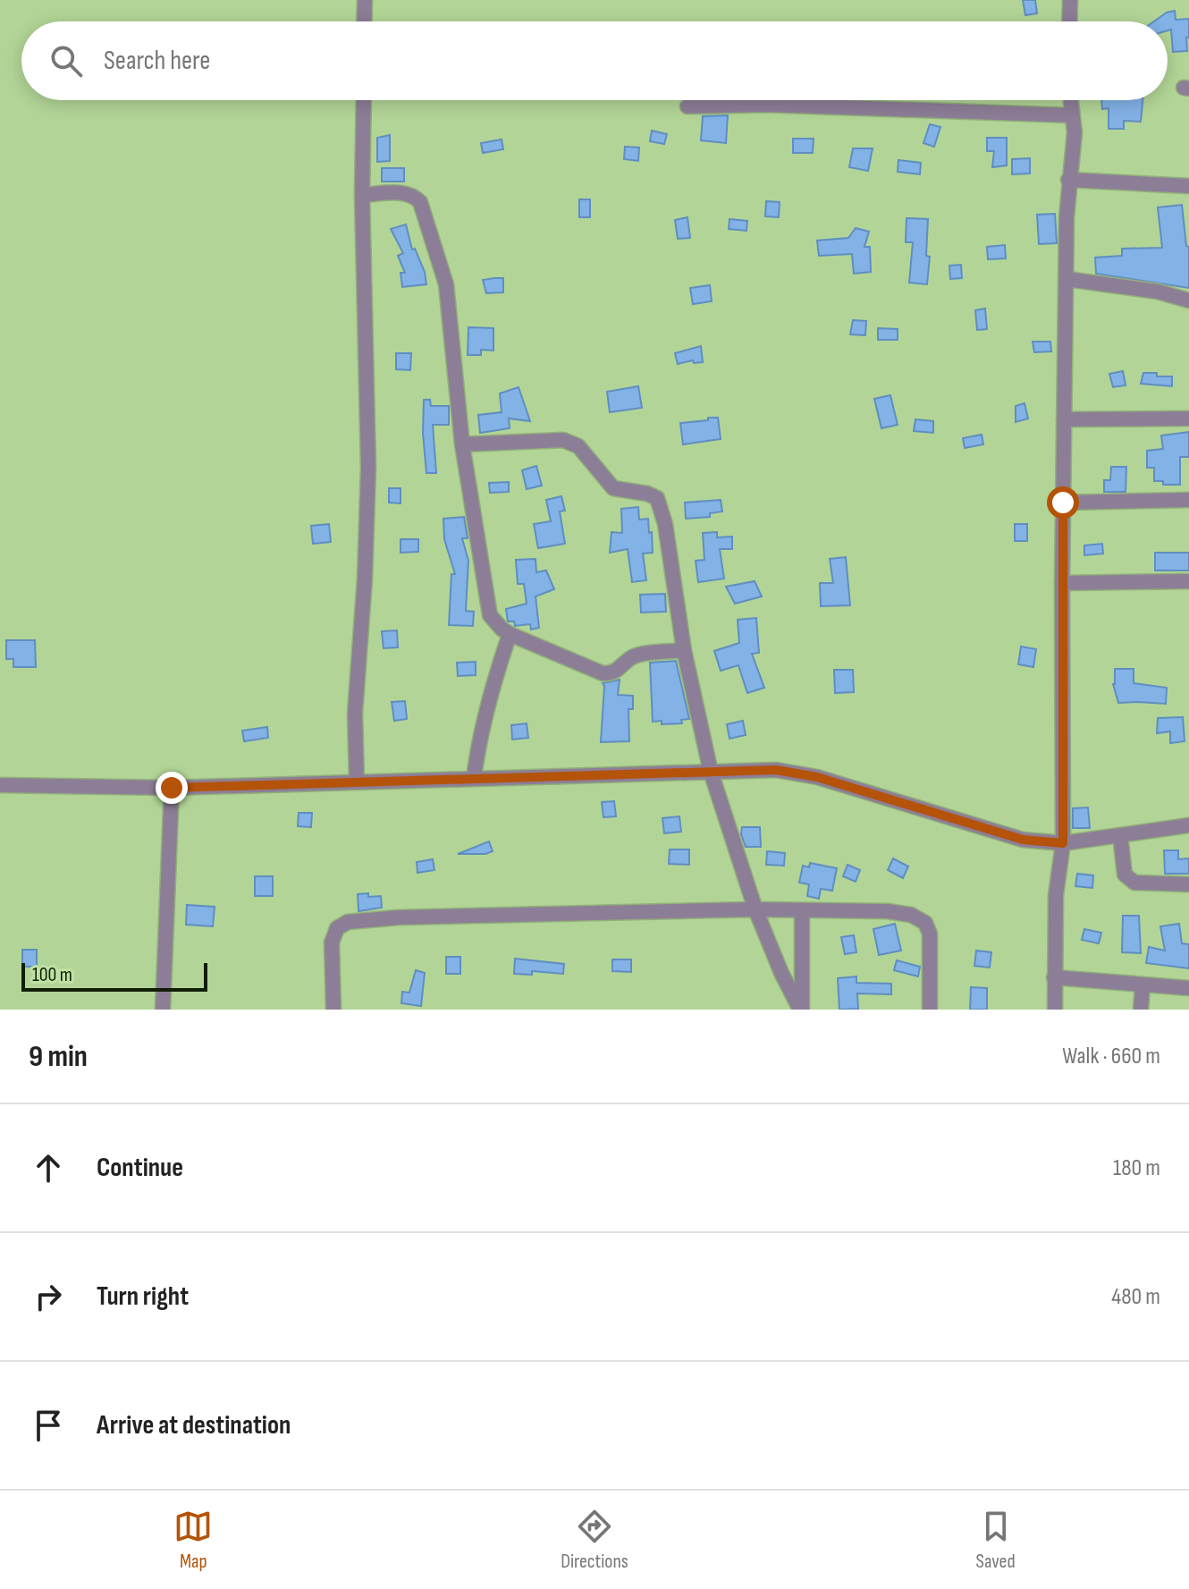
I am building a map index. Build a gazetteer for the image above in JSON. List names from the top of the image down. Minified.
{"scale_bar":"100 m","page":{"search":"Search here","scale":"100 m","heading":["9 min","Walk · 660 m"],"list":[["Continue","180 m"],["Turn right","480 m"],"Arrive at destination"],"nav":["Map","Directions","Saved"]}}
